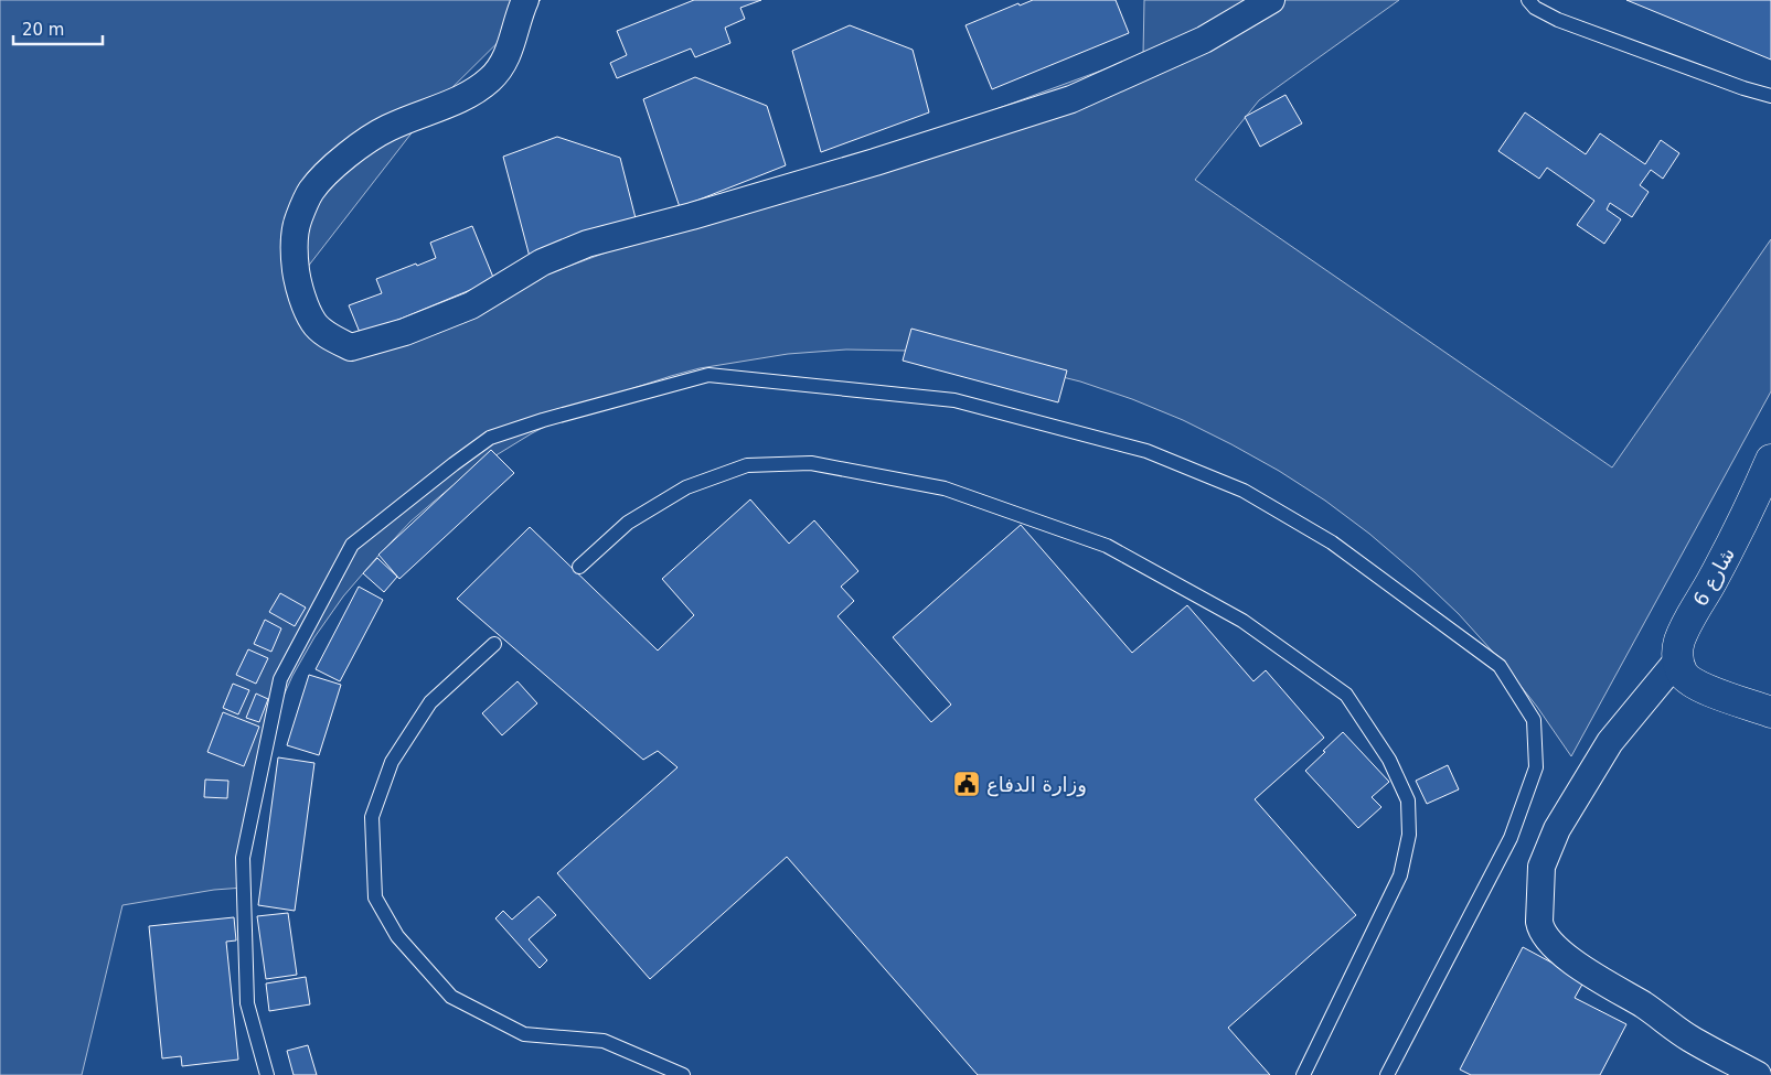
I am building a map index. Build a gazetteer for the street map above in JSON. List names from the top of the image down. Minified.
{"streets":{"street":["شارع 6"]},"places":{"public building":["وزارة الدفاع"]},"scale_bar":"20 m"}
